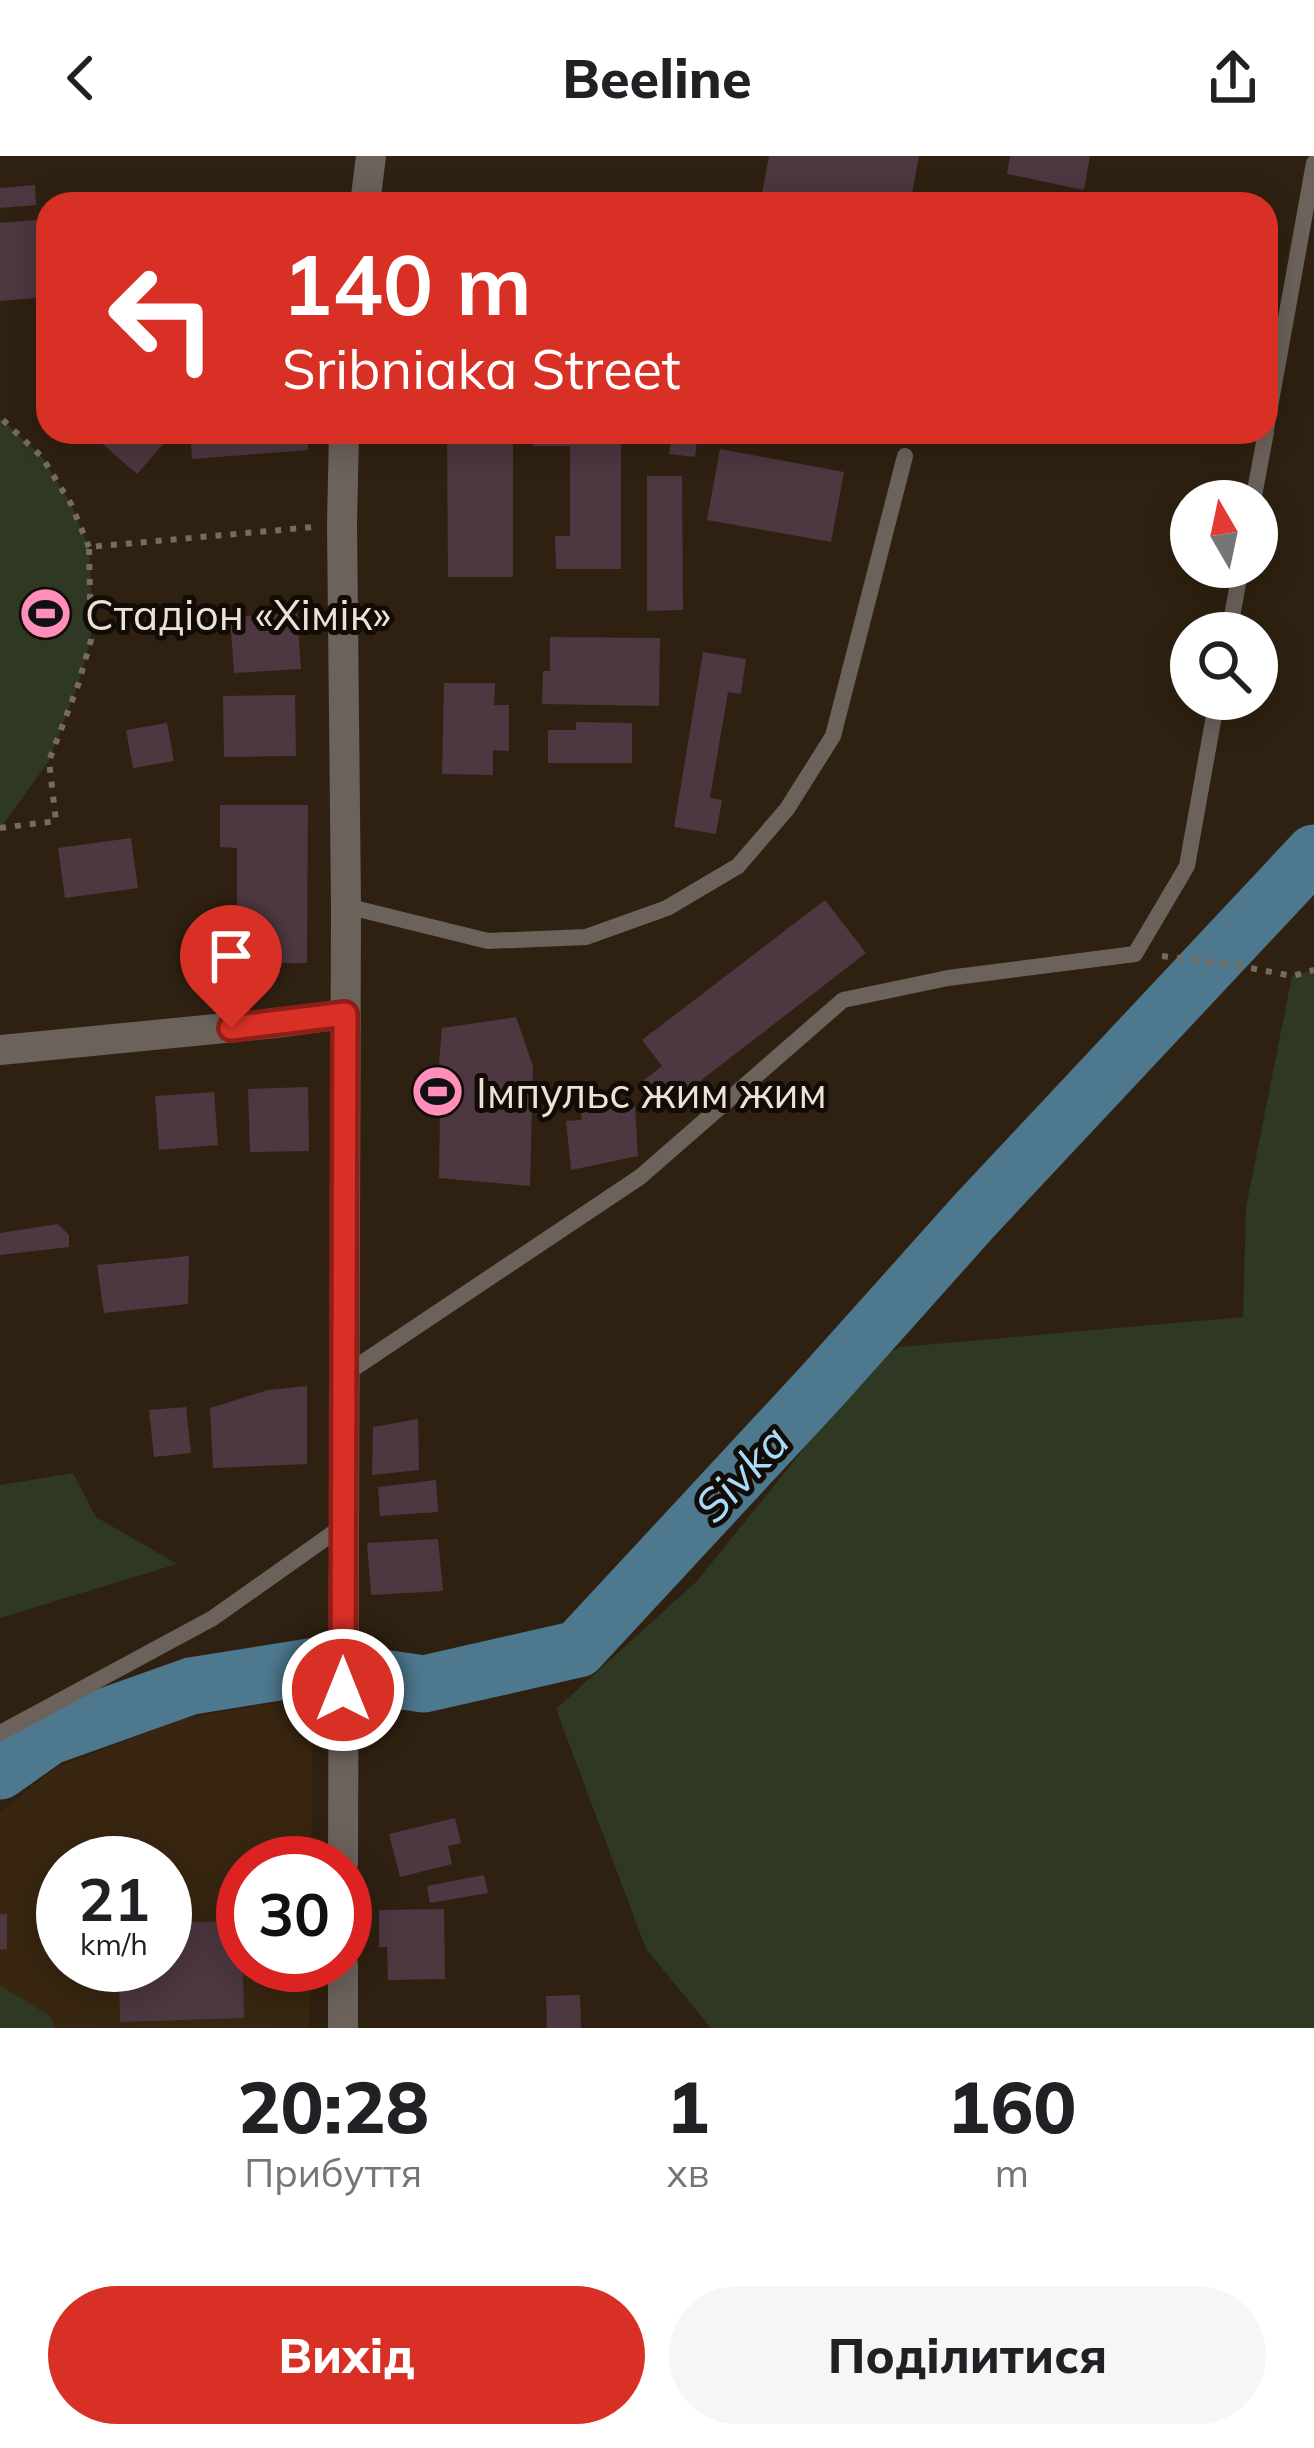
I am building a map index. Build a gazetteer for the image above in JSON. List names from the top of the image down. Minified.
{"water":["Sivka"],"places":{"sports":["Стадіон «Хімік»","Імпульс жим жим"]},"north":"top","page":{"header":"Beeline","turn":["140 m","Sribniaka Street"],"speed":"21 km/h","limit":"30","eta":["20:28","Прибуття","1","хв","160","m"],"buttons":["Вихід","Поділитися"]}}
